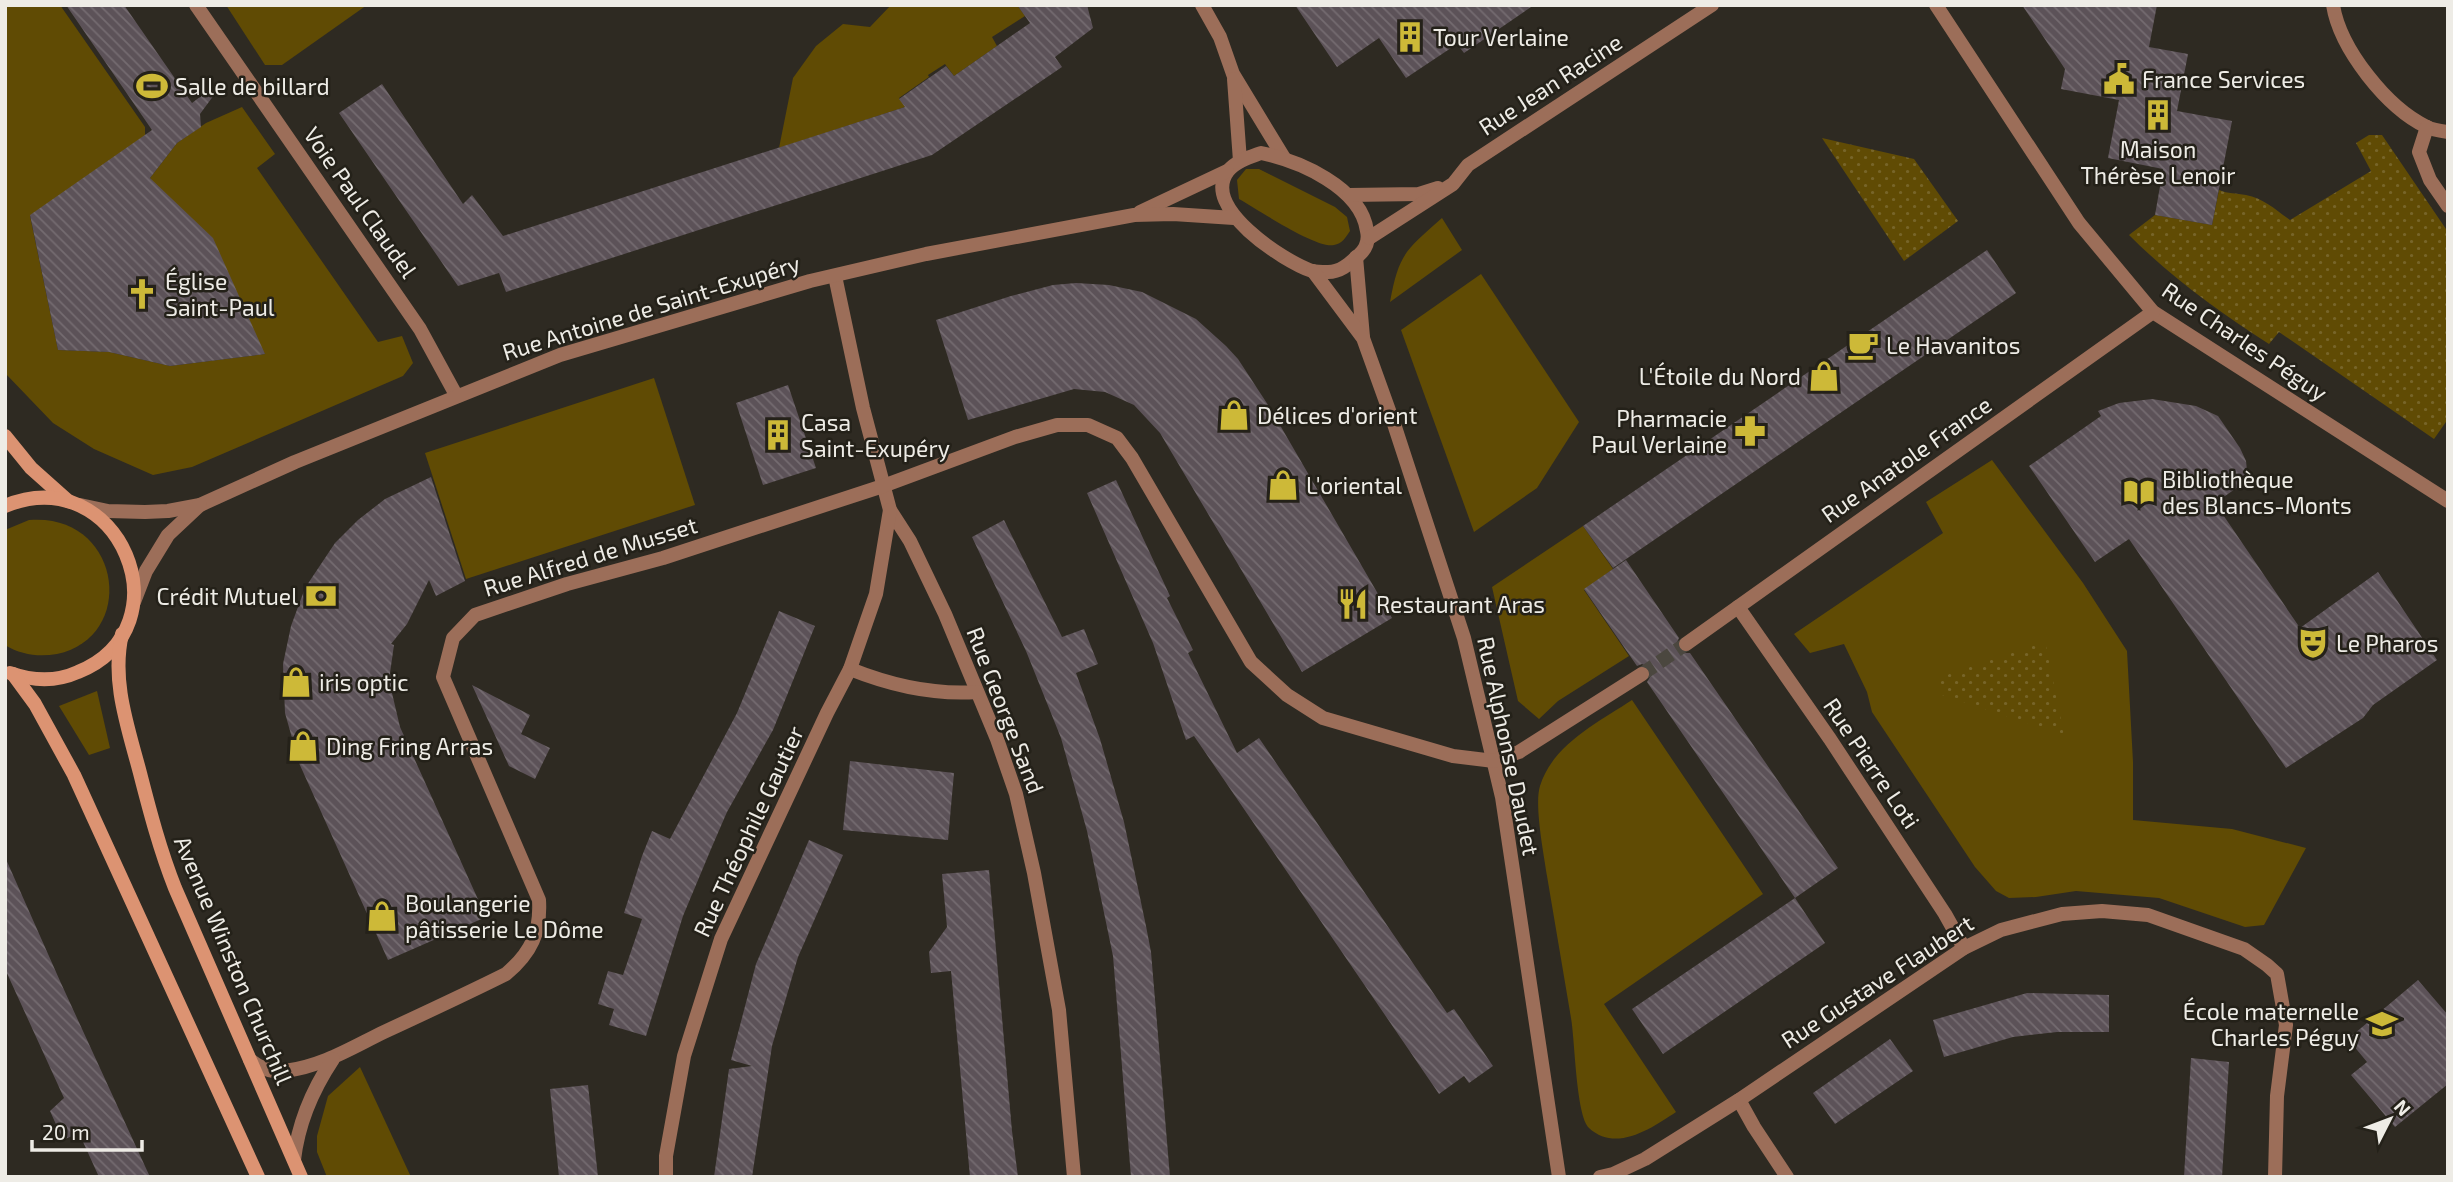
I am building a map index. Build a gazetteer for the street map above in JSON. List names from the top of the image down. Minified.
{"streets":{"main road":["Avenue Winston Churchill"],"street":["Rue Jean Racine","Voie Paul Claudel","Rue Antoine de Saint-Exupéry","Rue Charles Péguy","Rue Anatole France","Rue Alfred de Musset","Rue George Sand","Rue Alphonse Daudet","Rue Pierre Loti","Rue Théophile Gautier","Rue Gustave Flaubert"]},"crossings":[["Rue Jean Racine","Rue Antoine de Saint-Exupéry"],["Rue Jean Racine","Rue Alphonse Daudet"],["Voie Paul Claudel","Rue Antoine de Saint-Exupéry"],["Rue Antoine de Saint-Exupéry","Rue George Sand"],["Rue Antoine de Saint-Exupéry","Rue Alphonse Daudet"],["Rue Charles Péguy","Rue Anatole France"],["Rue Anatole France","Rue Pierre Loti"],["Rue Alfred de Musset","Rue George Sand"],["Rue Alfred de Musset","Rue Alphonse Daudet"],["Rue George Sand","Rue Théophile Gautier"],["Rue Pierre Loti","Rue Gustave Flaubert"]],"places":{"building":["Tour Verlaine","Maison Thérèse Lenoir","Casa Saint-Exupéry"],"public building":["France Services"],"sports":["Salle de billard"],"church":["Église Saint-Paul"],"cafe":["Le Havanitos"],"shop":["L'Étoile du Nord","Délices d'orient","L'oriental","iris optic","Ding Fring Arras","Boulangerie pâtisserie Le Dôme"],"pharmacy":["Pharmacie Paul Verlaine"],"library":["Bibliothèque des Blancs-Monts"],"bank":["Crédit Mutuel"],"restaurant":["Restaurant Aras"],"theatre":["Le Pharos"],"school or university":["École maternelle Charles Péguy"]},"scale_bar":"20 m","north":"top right"}
